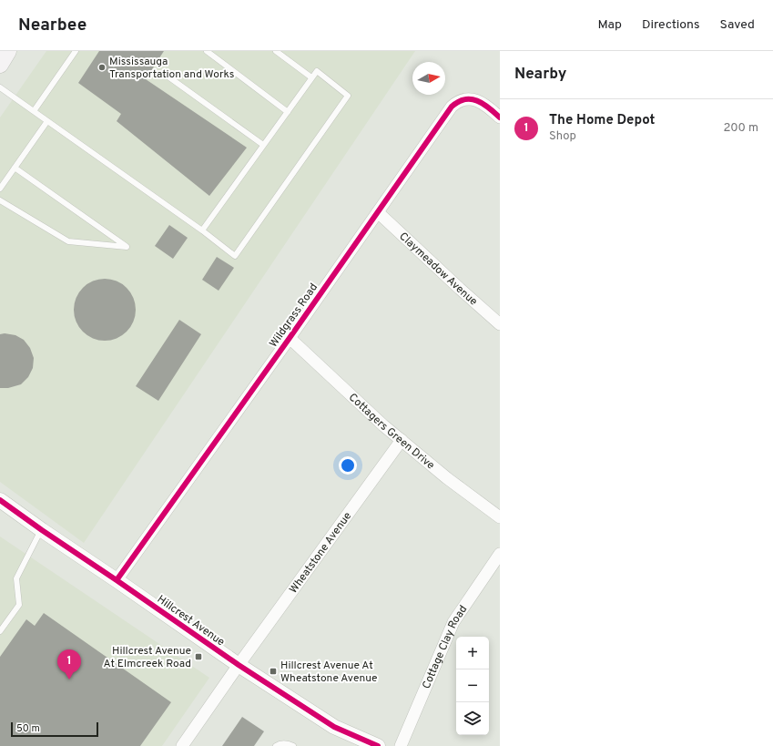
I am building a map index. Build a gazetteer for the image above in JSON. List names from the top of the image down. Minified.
{"streets":{"street":["Claymeadow Avenue","Wildgrass Road","Cottagers Green Drive","Wheatstone Avenue","Hillcrest Avenue","Cottage Clay Road"]},"crossings":[["Claymeadow Avenue","Wildgrass Road"],["Wildgrass Road","Cottagers Green Drive"],["Wildgrass Road","Hillcrest Avenue"],["Cottagers Green Drive","Wheatstone Avenue"],["Wheatstone Avenue","Hillcrest Avenue"]],"places":{"other":["Mississauga Transportation and Works"],"transit":["Hillcrest Avenue At Elmcreek Road","Hillcrest Avenue At Wheatstone Avenue"]},"scale_bar":"50 m","north":"right","page":{"header":"Nearbee","nav":["Map","Directions","Saved"],"heading":"Nearby","list":[{"mark":"1","name":"The Home Depot","note":"Shop","value":"200 m"}],"map_buttons":["+","−"],"pins":"1","scale":"50 m"}}
